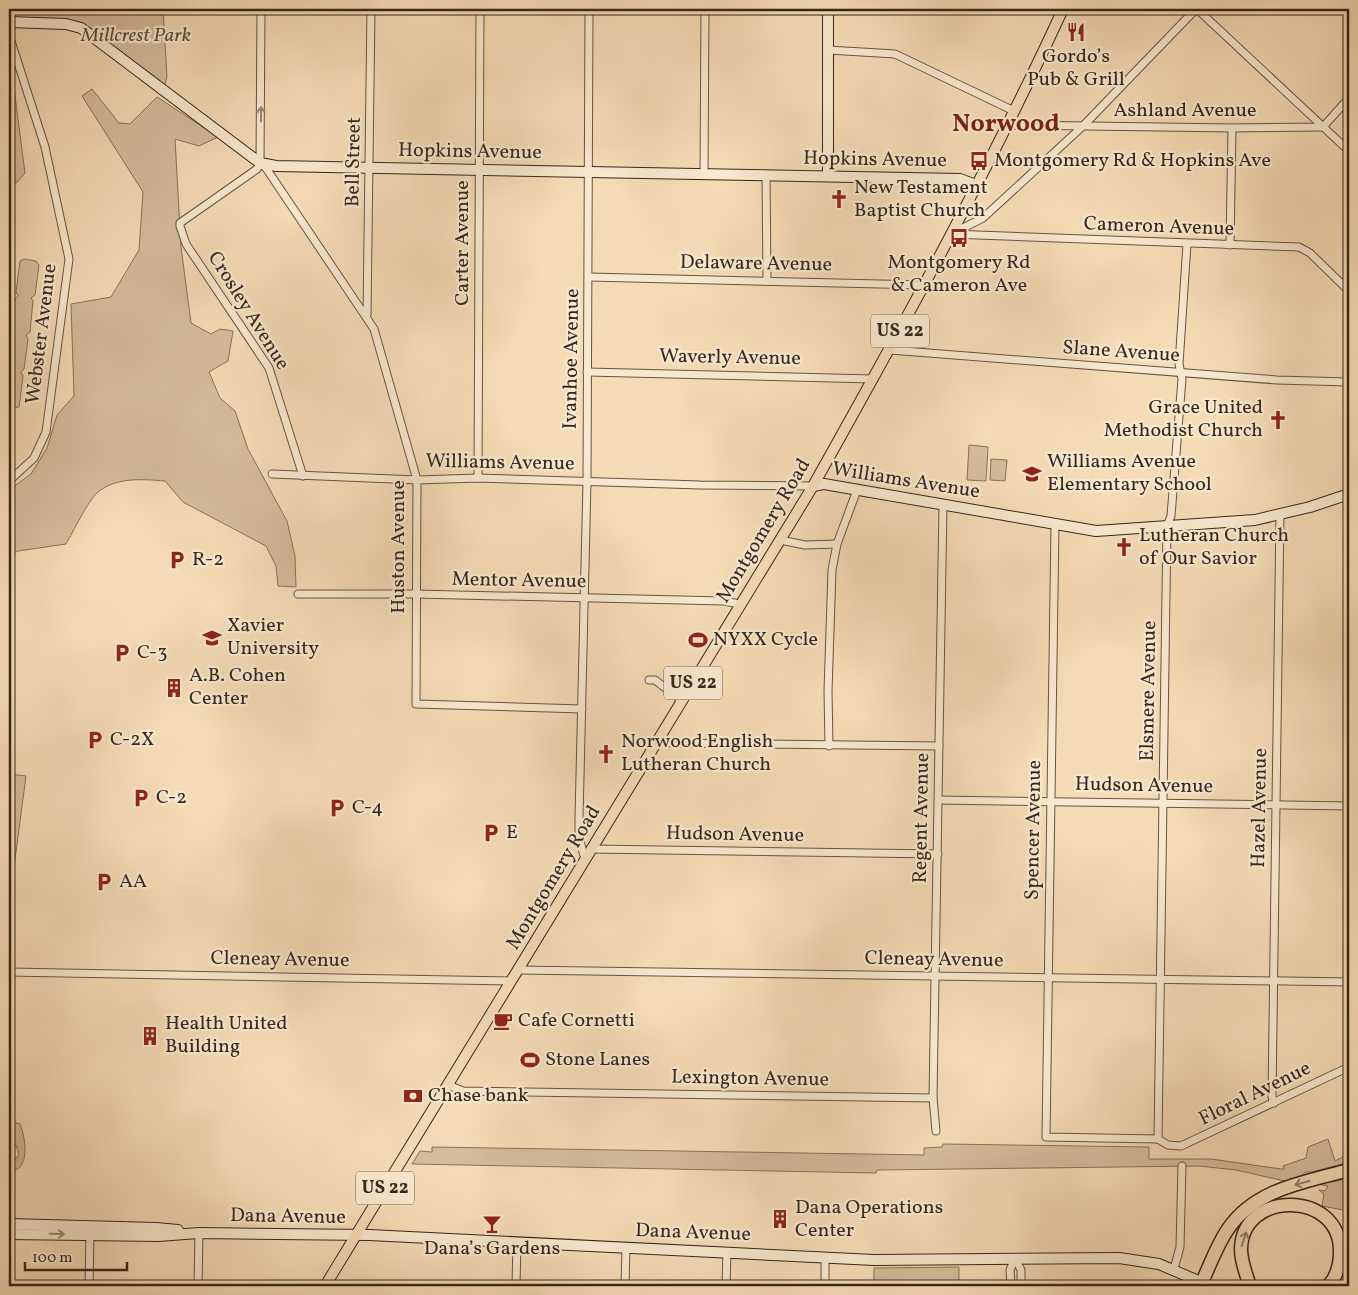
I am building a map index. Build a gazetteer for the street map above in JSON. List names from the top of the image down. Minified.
{"streets":{"main road":["US 22","Montgomery Road"],"street":["Ashland Avenue","Hopkins Avenue","Bell Street","Cameron Avenue","Carter Avenue","Delaware Avenue","Crosley Avenue","Webster Avenue","Slane Avenue","Waverly Avenue","Ivanhoe Avenue","Williams Avenue","Huston Avenue","Mentor Avenue","Elsmere Avenue","Hudson Avenue","Hazel Avenue","Regent Avenue","Spencer Avenue","Cleneay Avenue","Lexington Avenue","Floral Avenue","Dana Avenue"]},"crossings":[["Ashland Avenue","Montgomery Road"],["Hopkins Avenue","Bell Street"],["Hopkins Avenue","Carter Avenue"],["Hopkins Avenue","Crosley Avenue"],["Hopkins Avenue","Ivanhoe Avenue"],["Hopkins Avenue","Montgomery Road"],["Hopkins Avenue","Huston Avenue"],["Bell Street","Huston Avenue"],["Cameron Avenue","Montgomery Road"],["Cameron Avenue","Elsmere Avenue"],["Carter Avenue","Williams Avenue"],["Delaware Avenue","Ivanhoe Avenue"],["Delaware Avenue","Montgomery Road"],["Crosley Avenue","Williams Avenue"],["Crosley Avenue","Huston Avenue"],["Slane Avenue","Montgomery Road"],["Slane Avenue","Elsmere Avenue"],["Waverly Avenue","Ivanhoe Avenue"],["Waverly Avenue","Montgomery Road"],["Ivanhoe Avenue","Williams Avenue"],["Ivanhoe Avenue","Montgomery Road"],["Ivanhoe Avenue","Huston Avenue"],["Ivanhoe Avenue","Mentor Avenue"],["Williams Avenue","Montgomery Road"],["Williams Avenue","Huston Avenue"],["Williams Avenue","Elsmere Avenue"],["Williams Avenue","Hazel Avenue"],["Williams Avenue","Regent Avenue"],["Williams Avenue","Spencer Avenue"],["Montgomery Road","Mentor Avenue"],["Montgomery Road","Hudson Avenue"],["Montgomery Road","Cleneay Avenue"],["Montgomery Road","Lexington Avenue"],["Montgomery Road","Dana Avenue"],["Huston Avenue","Mentor Avenue"],["Elsmere Avenue","Hudson Avenue"],["Elsmere Avenue","Spencer Avenue"],["Elsmere Avenue","Cleneay Avenue"],["Elsmere Avenue","Floral Avenue"],["Hudson Avenue","Hazel Avenue"],["Hudson Avenue","Regent Avenue"],["Hudson Avenue","Spencer Avenue"],["Hazel Avenue","Cleneay Avenue"],["Hazel Avenue","Floral Avenue"],["Regent Avenue","Cleneay Avenue"],["Regent Avenue","Lexington Avenue"],["Spencer Avenue","Cleneay Avenue"],["Spencer Avenue","Floral Avenue"]],"districts":["Norwood"],"parks":["Millcrest Park"],"places":{"restaurant":["Gordo’s Pub & Grill"],"bus stop":["Montgomery Rd & Hopkins Ave","Montgomery Rd & Cameron Ave"],"church":["New Testament Baptist Church","Grace United Methodist Church","Lutheran Church of Our Savior","Norwood English Lutheran Church"],"school or university":["Williams Avenue Elementary School","Xavier University"],"parking":["R-2","C-3","C-2X","C-2","C-4","E","AA"],"sports":["NYXX Cycle","Stone Lanes"],"building":["A.B. Cohen Center","Health United Building","Dana Operations Center"],"cafe":["Cafe Cornetti"],"bank":["Chase bank"],"bar":["Dana’s Gardens"]},"scale_bar":"100 m"}
